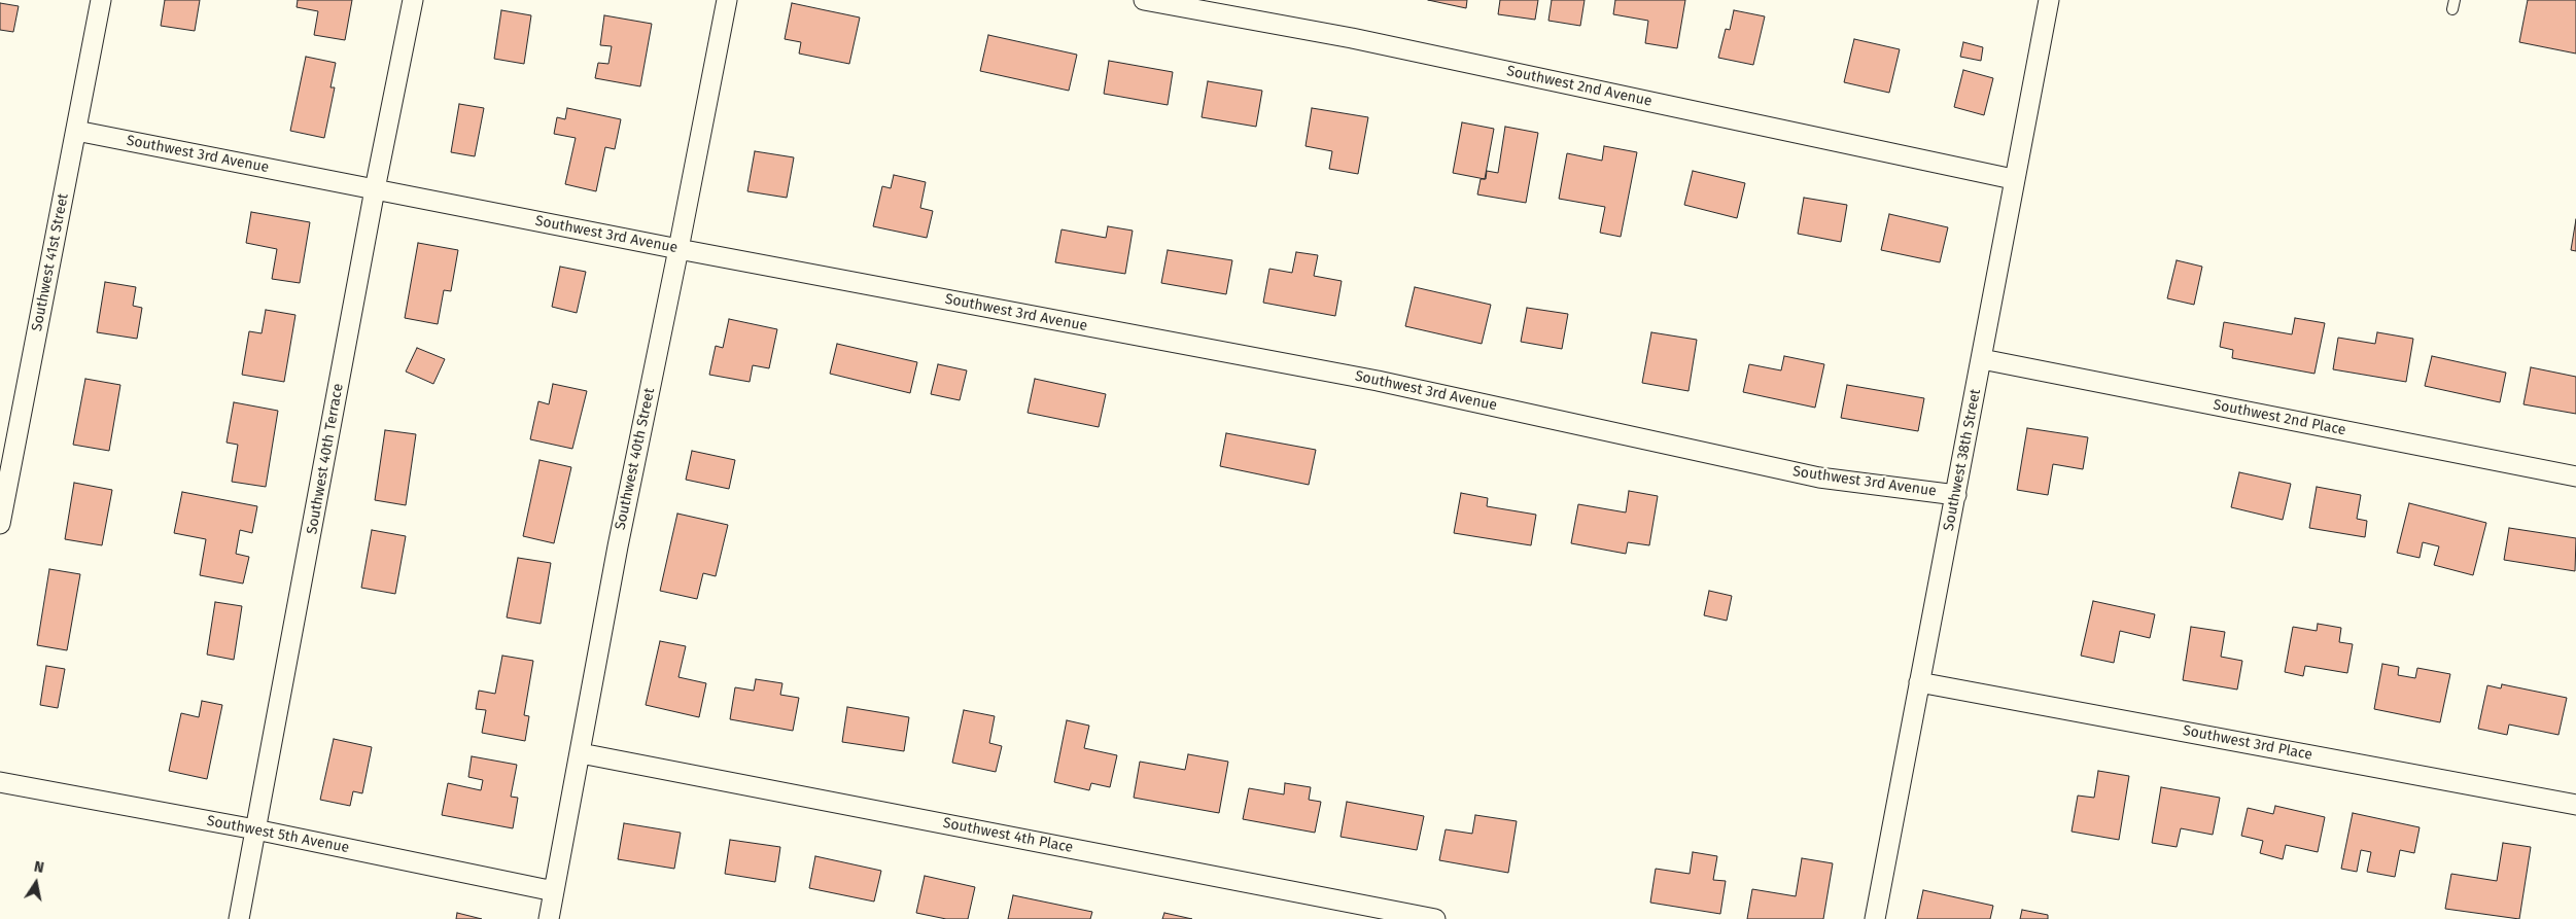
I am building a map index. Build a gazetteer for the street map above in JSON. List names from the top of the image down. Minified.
{"streets":{"street":["Southwest 2nd Avenue","Southwest 3rd Avenue","Southwest 41st Street","Southwest 2nd Place","Southwest 40th Terrace","Southwest 40th Street","Southwest 38th Street","Southwest 3rd Place","Southwest 5th Avenue","Southwest 4th Place"]},"crossings":[["Southwest 2nd Avenue","Southwest 38th Street"],["Southwest 3rd Avenue","Southwest 41st Street"],["Southwest 3rd Avenue","Southwest 40th Terrace"],["Southwest 3rd Avenue","Southwest 40th Street"],["Southwest 3rd Avenue","Southwest 38th Street"],["Southwest 2nd Place","Southwest 38th Street"],["Southwest 40th Terrace","Southwest 5th Avenue"],["Southwest 40th Street","Southwest 5th Avenue"],["Southwest 40th Street","Southwest 4th Place"],["Southwest 38th Street","Southwest 3rd Place"]],"north":"top"}
